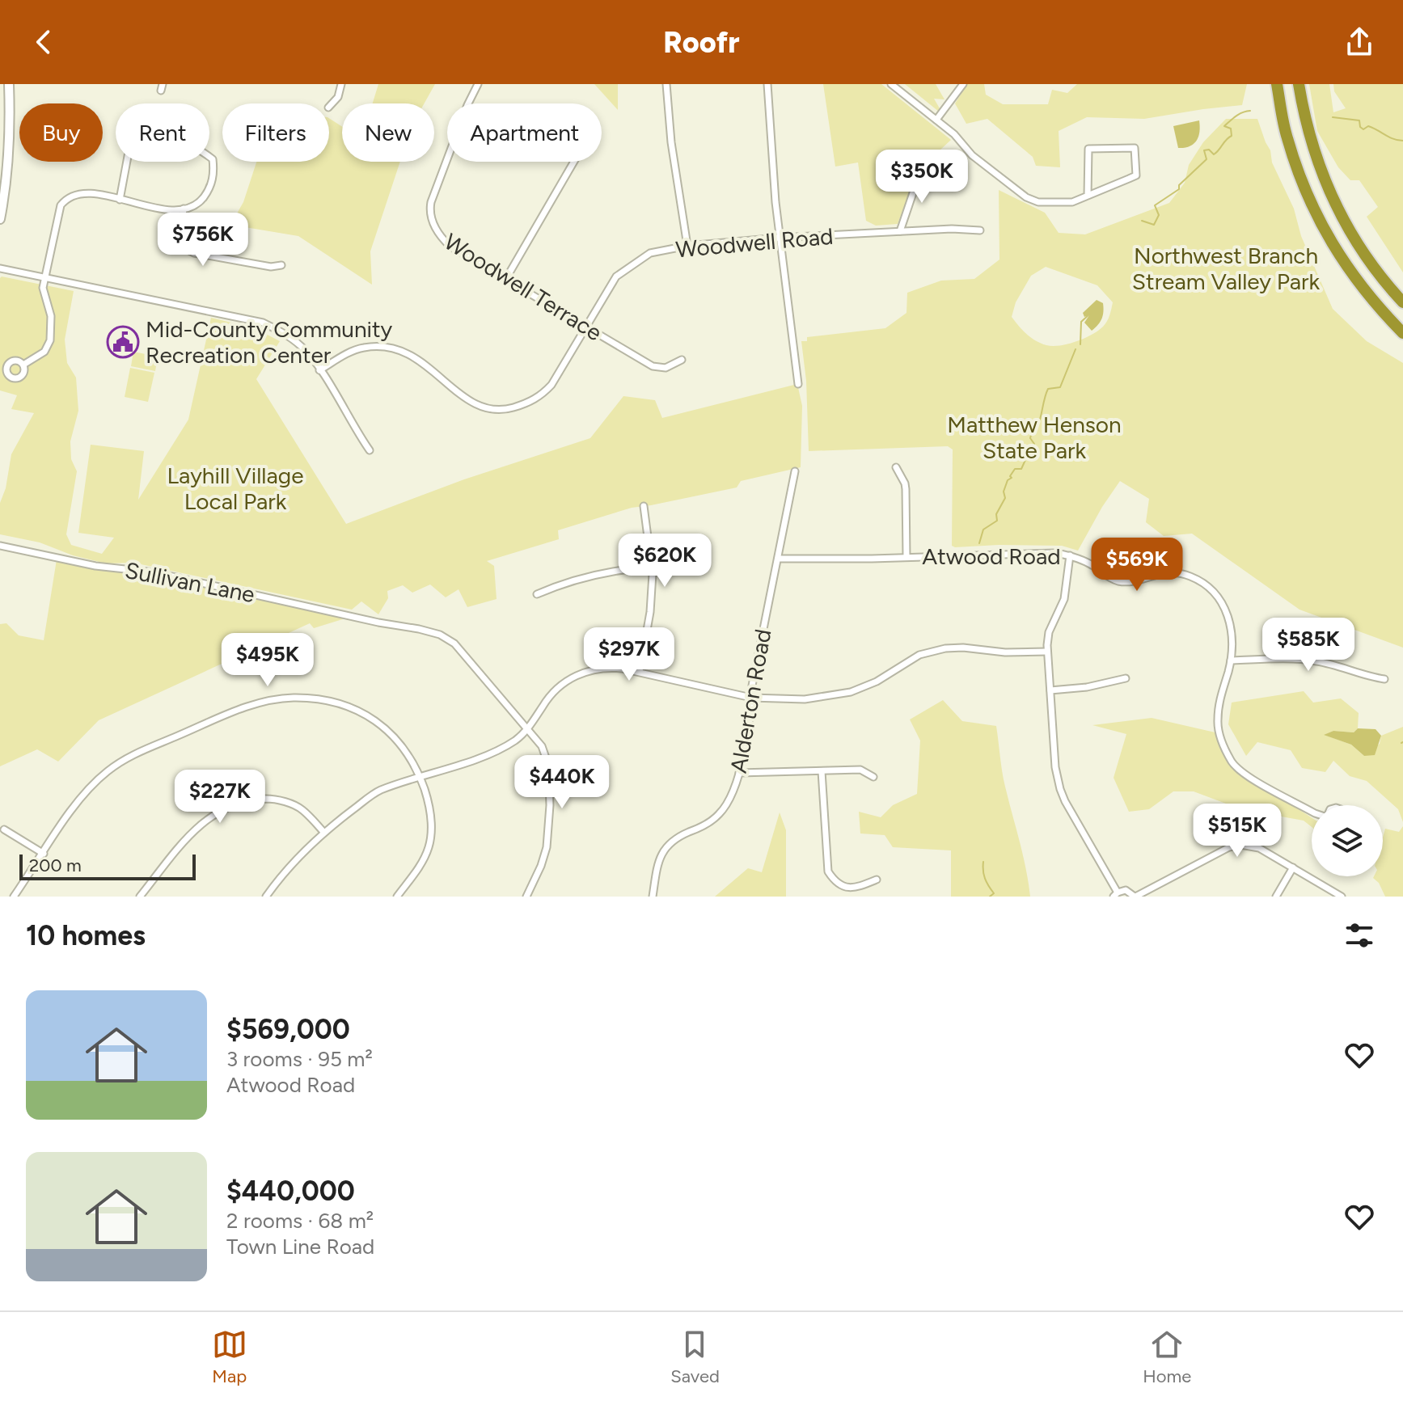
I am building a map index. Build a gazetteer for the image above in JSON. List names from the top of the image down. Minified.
{"streets":{"street":["Woodwell Road","Woodwell Terrace","Atwood Road","Sullivan Lane","Alderton Road"]},"crossings":[["Woodwell Road","Woodwell Terrace"],["Atwood Road","Alderton Road"]],"parks":["Northwest Branch Stream Valley Park","Matthew Henson State Park","Layhill Village Local Park"],"places":{"public building":["Mid-County Community Recreation Center"]},"scale_bar":"200 m","page":{"header":"Roofr","chip":["Buy","Rent","Filters","New","Apartment"],"price":["$350K","$756K","$620K","$569K","$585K","$297K","$495K","$440K","$227K","$515K"],"scale":"200 m","heading":"10 homes","list":[{"name":"$569,000","note":"3 rooms · 95 m² · Atwood Road"},{"name":"$440,000","note":"2 rooms · 68 m² · Town Line Road"}],"tabs":["Map","Saved","Home"]}}
